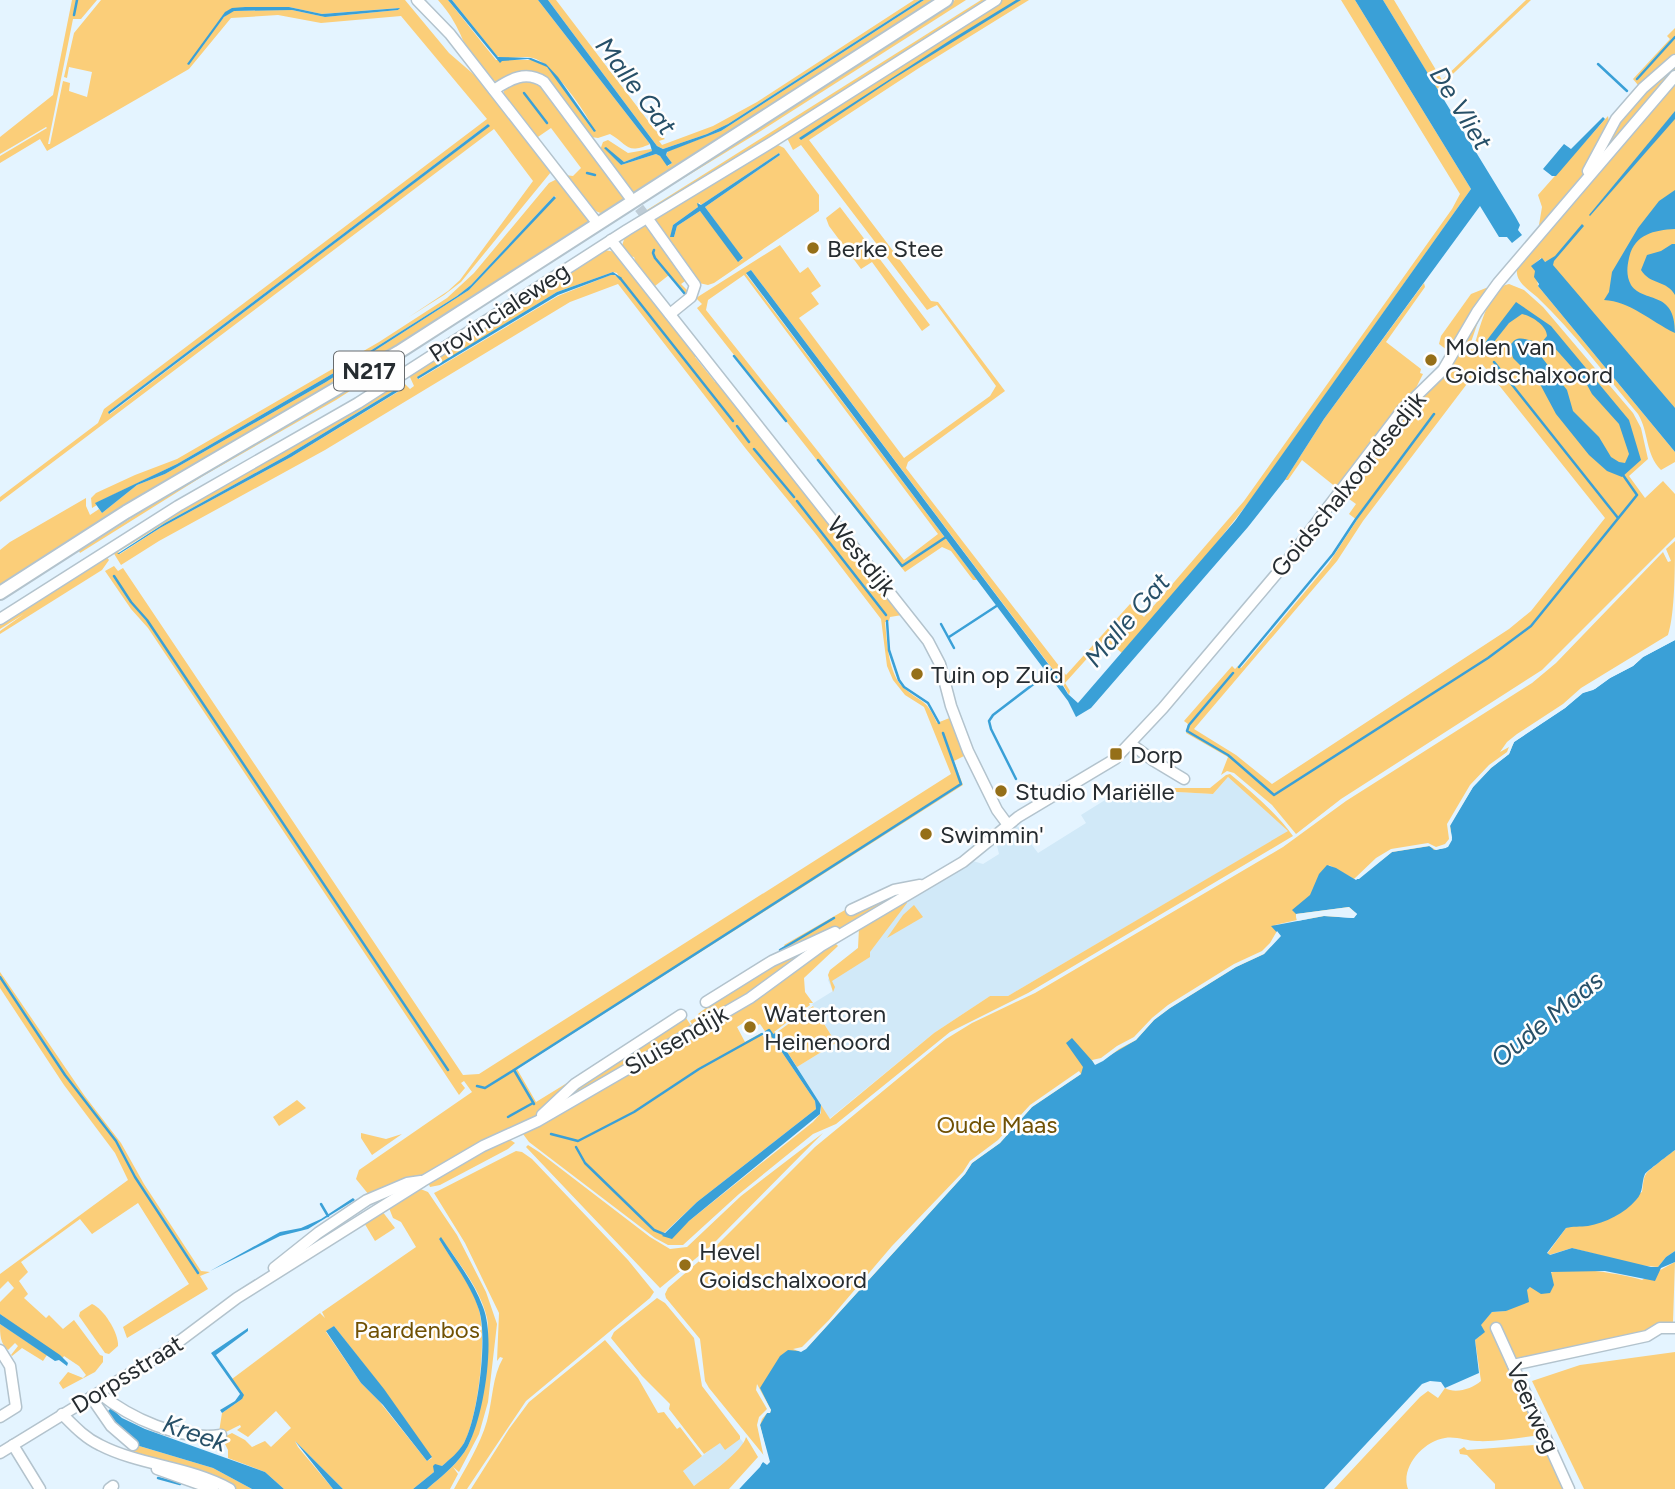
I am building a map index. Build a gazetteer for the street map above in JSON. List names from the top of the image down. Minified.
{"streets":{"main road":["Provincialeweg","N217"],"street":["Goidschalxoordsedijk","Westdijk","Sluisendijk","Dorpsstraat","Veerweg"]},"crossings":[["Provincialeweg","Westdijk"],["Goidschalxoordsedijk","Westdijk"],["Goidschalxoordsedijk","Sluisendijk"],["Westdijk","Sluisendijk"],["Sluisendijk","Dorpsstraat"]],"water":["Malle Gat","De Vliet","Oude Maas","Kreek"],"parks":["Oude Maas","Paardenbos"],"places":{"other":["Berke Stee","Molen van Goidschalxoord","Tuin op Zuid","Studio Mariëlle","Swimmin'","Watertoren Heinenoord","Hevel Goidschalxoord"],"transit":["Dorp"]}}
